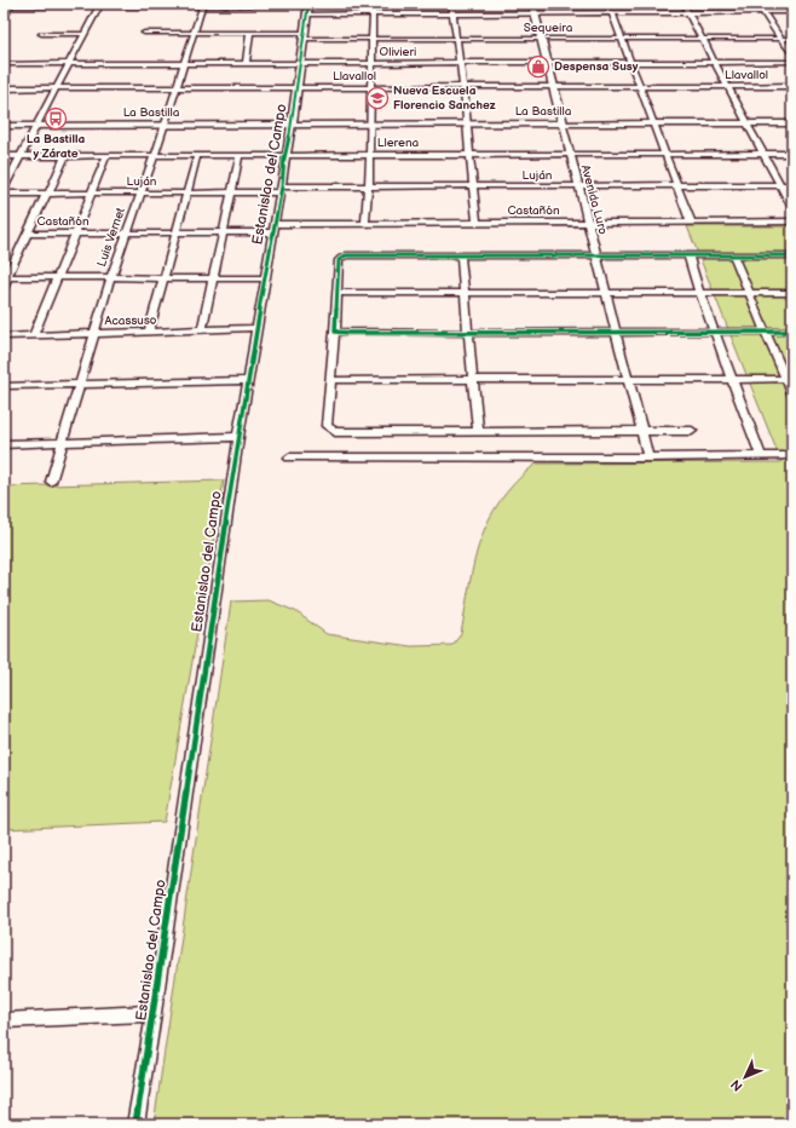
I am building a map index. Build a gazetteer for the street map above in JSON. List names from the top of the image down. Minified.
{"streets":{"street":["Sequeira","Olivieri","Llavallol","La Bastilla","Llerena","Estanislao del Campo","Luján","Avenida Luro","Castañón","Luis Vernet","Acassuso"]},"crossings":[["Sequeira","Estanislao del Campo"],["Sequeira","Avenida Luro"],["Sequeira","Luis Vernet"],["Olivieri","Estanislao del Campo"],["Olivieri","Avenida Luro"],["Olivieri","Luis Vernet"],["Llavallol","Estanislao del Campo"],["Llavallol","Avenida Luro"],["Llavallol","Luis Vernet"],["La Bastilla","Estanislao del Campo"],["La Bastilla","Avenida Luro"],["La Bastilla","Luis Vernet"],["Llerena","Estanislao del Campo"],["Llerena","Avenida Luro"],["Llerena","Luis Vernet"],["Estanislao del Campo","Luján"],["Estanislao del Campo","Castañón"],["Estanislao del Campo","Acassuso"],["Luján","Avenida Luro"],["Luján","Luis Vernet"],["Avenida Luro","Castañón"],["Castañón","Luis Vernet"],["Luis Vernet","Acassuso"]],"places":{"shop":["Despensa Susy"],"school or university":["Nueva Escuela Florencio Sanchez"],"bus stop":["La Bastilla y Zárate"]},"north":"bottom left"}
